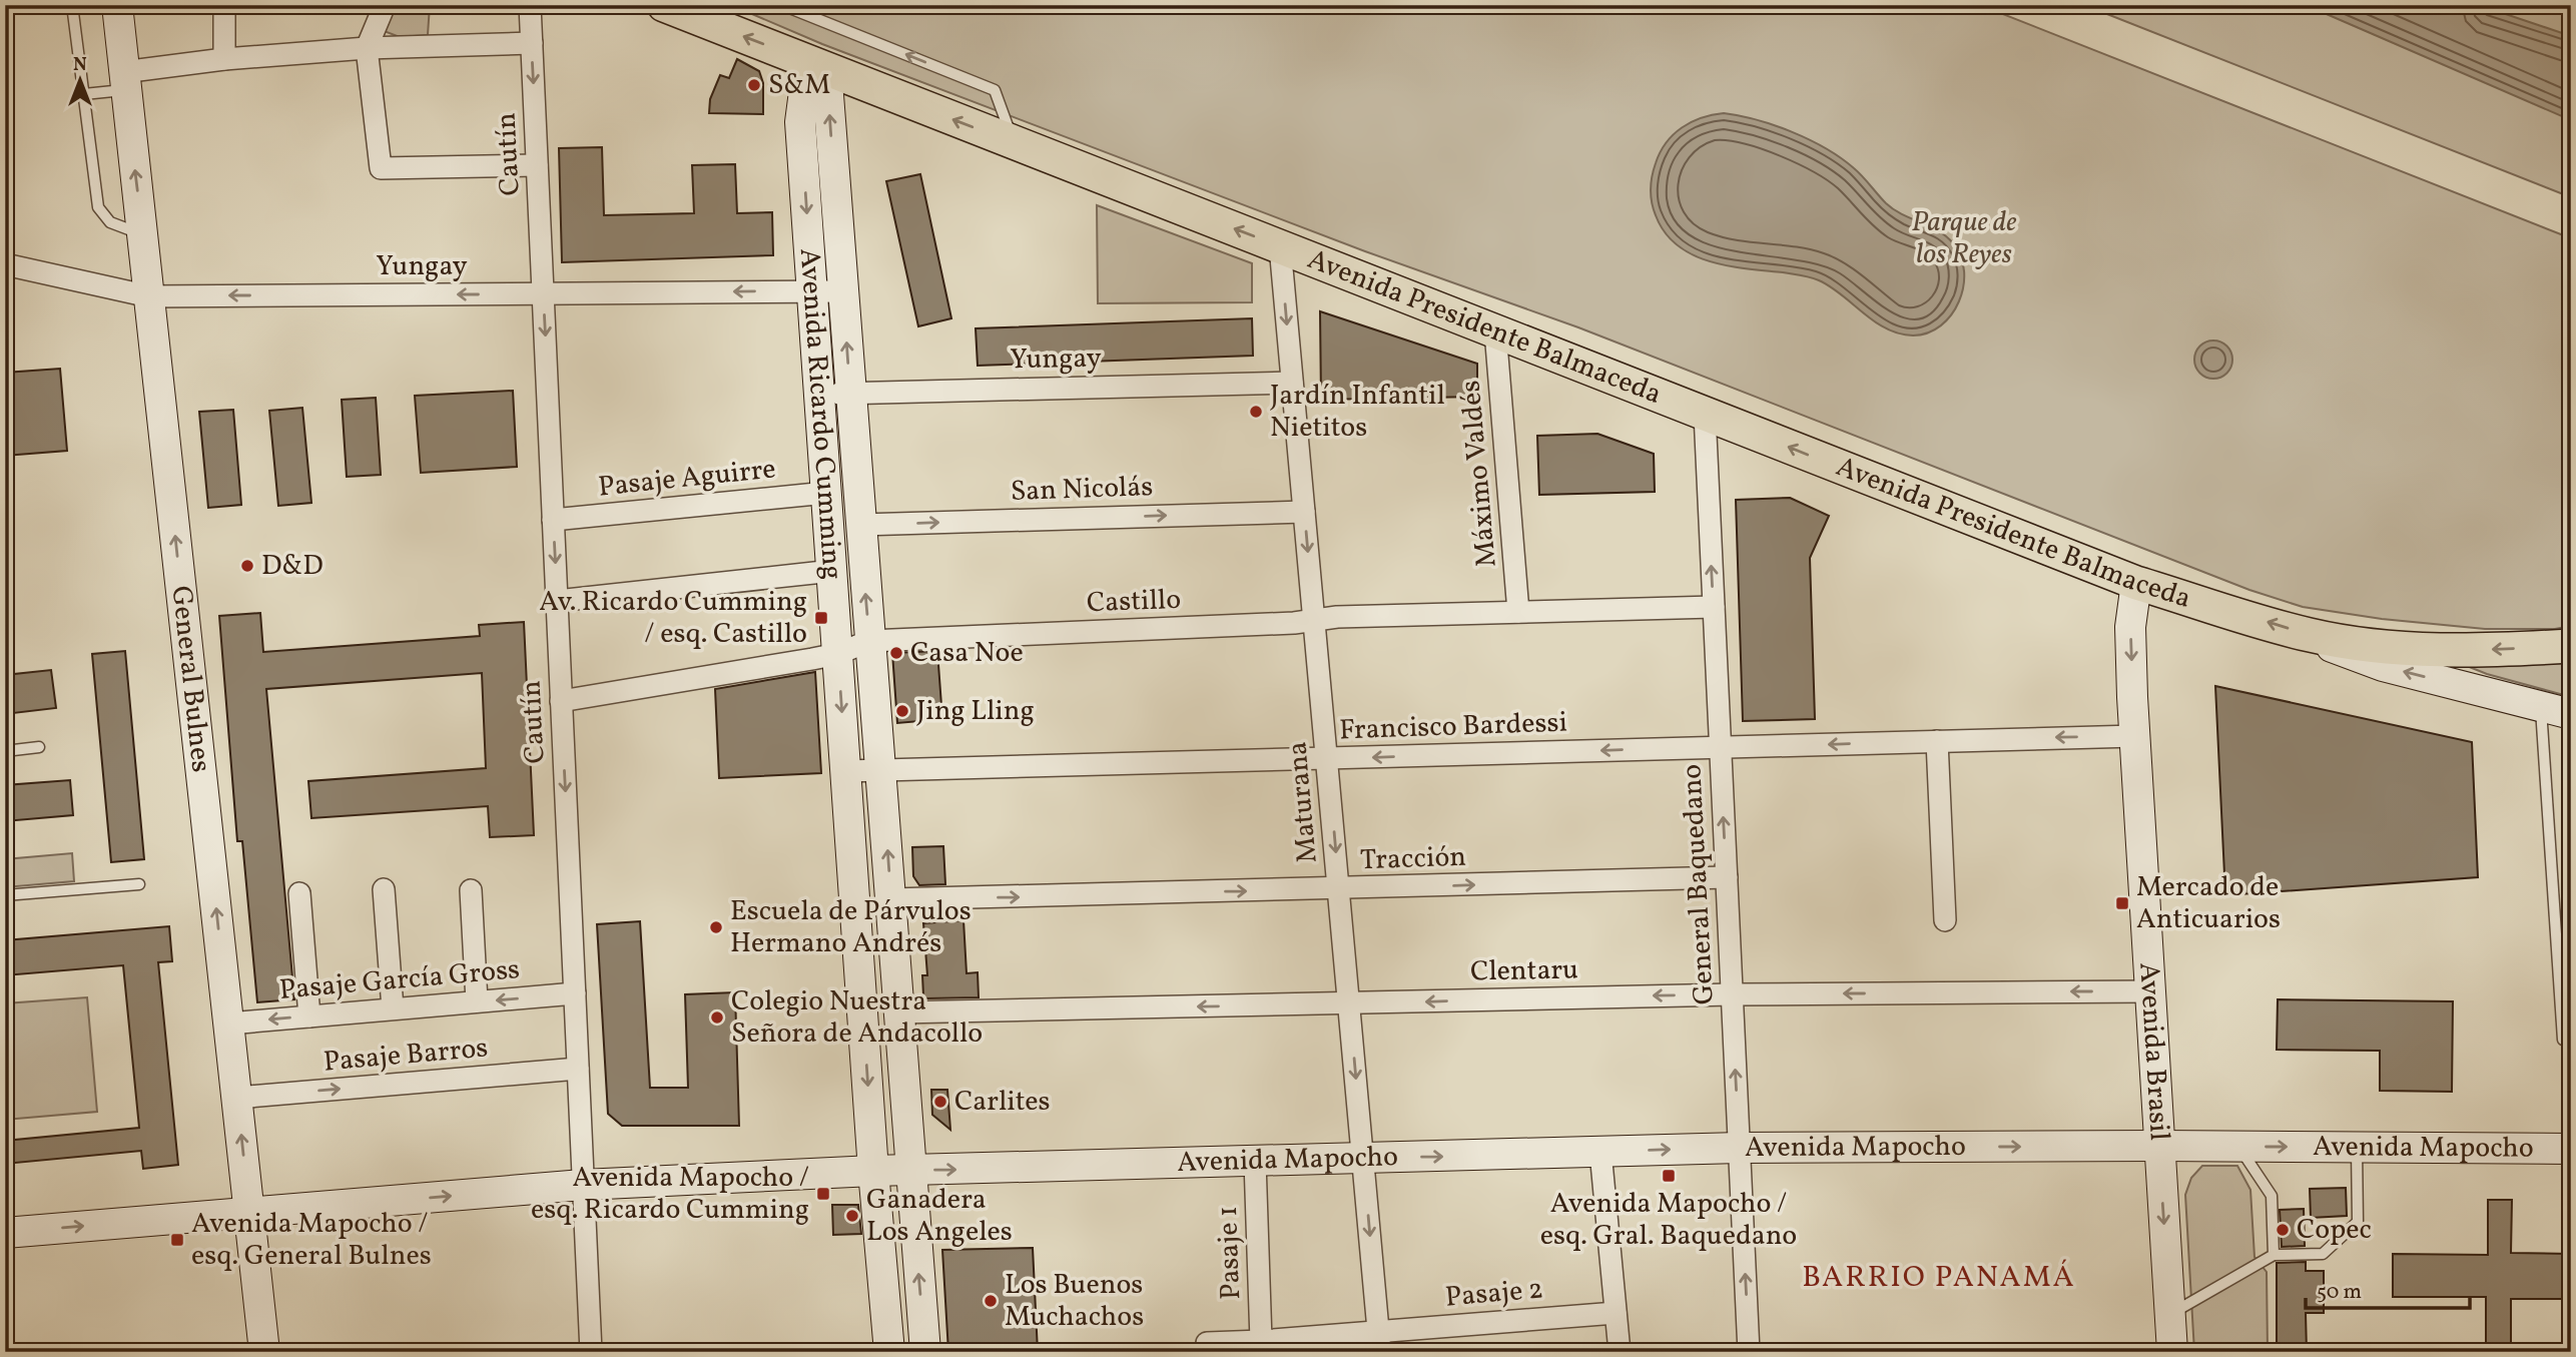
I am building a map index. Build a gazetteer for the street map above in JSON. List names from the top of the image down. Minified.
{"streets":{"main road":["Avenida Presidente Balmaceda","Avenida Ricardo Cumming","General Bulnes","Avenida Brasil","Avenida Mapocho"],"street":["Cautín","Yungay","Máximo Valdés","Pasaje Aguirre","San Nicolás","Castillo","Francisco Bardessi","Maturana","Tracción","General Baquedano","Clentaru","Pasaje García Gross","Pasaje Barros","Pasaje 1","Pasaje 2"]},"crossings":[["Cautín","Yungay"],["Cautín","Pasaje Aguirre"],["Cautín","Castillo"],["Cautín","Pasaje García Gross"],["Cautín","Pasaje Barros"],["Cautín","Avenida Mapocho"],["Yungay","Avenida Ricardo Cumming"],["Yungay","General Bulnes"],["Yungay","Maturana"],["Avenida Presidente Balmaceda","Avenida Ricardo Cumming"],["Avenida Presidente Balmaceda","Máximo Valdés"],["Avenida Presidente Balmaceda","Maturana"],["Avenida Presidente Balmaceda","General Baquedano"],["Avenida Presidente Balmaceda","Avenida Brasil"],["Avenida Ricardo Cumming","Pasaje Aguirre"],["Avenida Ricardo Cumming","San Nicolás"],["Avenida Ricardo Cumming","Castillo"],["Avenida Ricardo Cumming","Francisco Bardessi"],["Avenida Ricardo Cumming","Tracción"],["Avenida Ricardo Cumming","Clentaru"],["Avenida Ricardo Cumming","Avenida Mapocho"],["Máximo Valdés","Castillo"],["San Nicolás","Maturana"],["Castillo","Maturana"],["Castillo","General Baquedano"],["General Bulnes","Pasaje García Gross"],["General Bulnes","Pasaje Barros"],["General Bulnes","Avenida Mapocho"],["Francisco Bardessi","Maturana"],["Francisco Bardessi","General Baquedano"],["Francisco Bardessi","Avenida Brasil"],["Maturana","Tracción"],["Maturana","Clentaru"],["Maturana","Avenida Mapocho"],["Maturana","Pasaje 2"],["Tracción","General Baquedano"],["General Baquedano","Clentaru"],["General Baquedano","Avenida Mapocho"],["Clentaru","Avenida Brasil"],["Avenida Brasil","Avenida Mapocho"],["Avenida Mapocho","Pasaje 1"]],"one_way":["Yungay","Avenida Presidente Balmaceda","San Nicolás","General Bulnes","Francisco Bardessi","Maturana","Tracción","General Baquedano","Clentaru","Pasaje García Gross","Avenida Brasil","Pasaje Barros","Avenida Mapocho"],"districts":["BARRIO PANAMÁ"],"parks":["Parque de los Reyes"],"places":{"other":["S&M","Jardín Infantil Nietitos","D&D","Casa Noe","Jing Lling","Escuela de Párvulos Hermano Andrés","Colegio Nuestra Señora de Andacollo","Carlites","Ganadera Los Angeles","Copec","Los Buenos Muchachos"],"transit":["Av. Ricardo Cumming / esq. Castillo","Mercado de Anticuarios","Avenida Mapocho / esq. Gral. Baquedano","Avenida Mapocho / esq. Ricardo Cumming","Avenida Mapocho / esq. General Bulnes"]},"scale_bar":"50 m","north":"top"}
